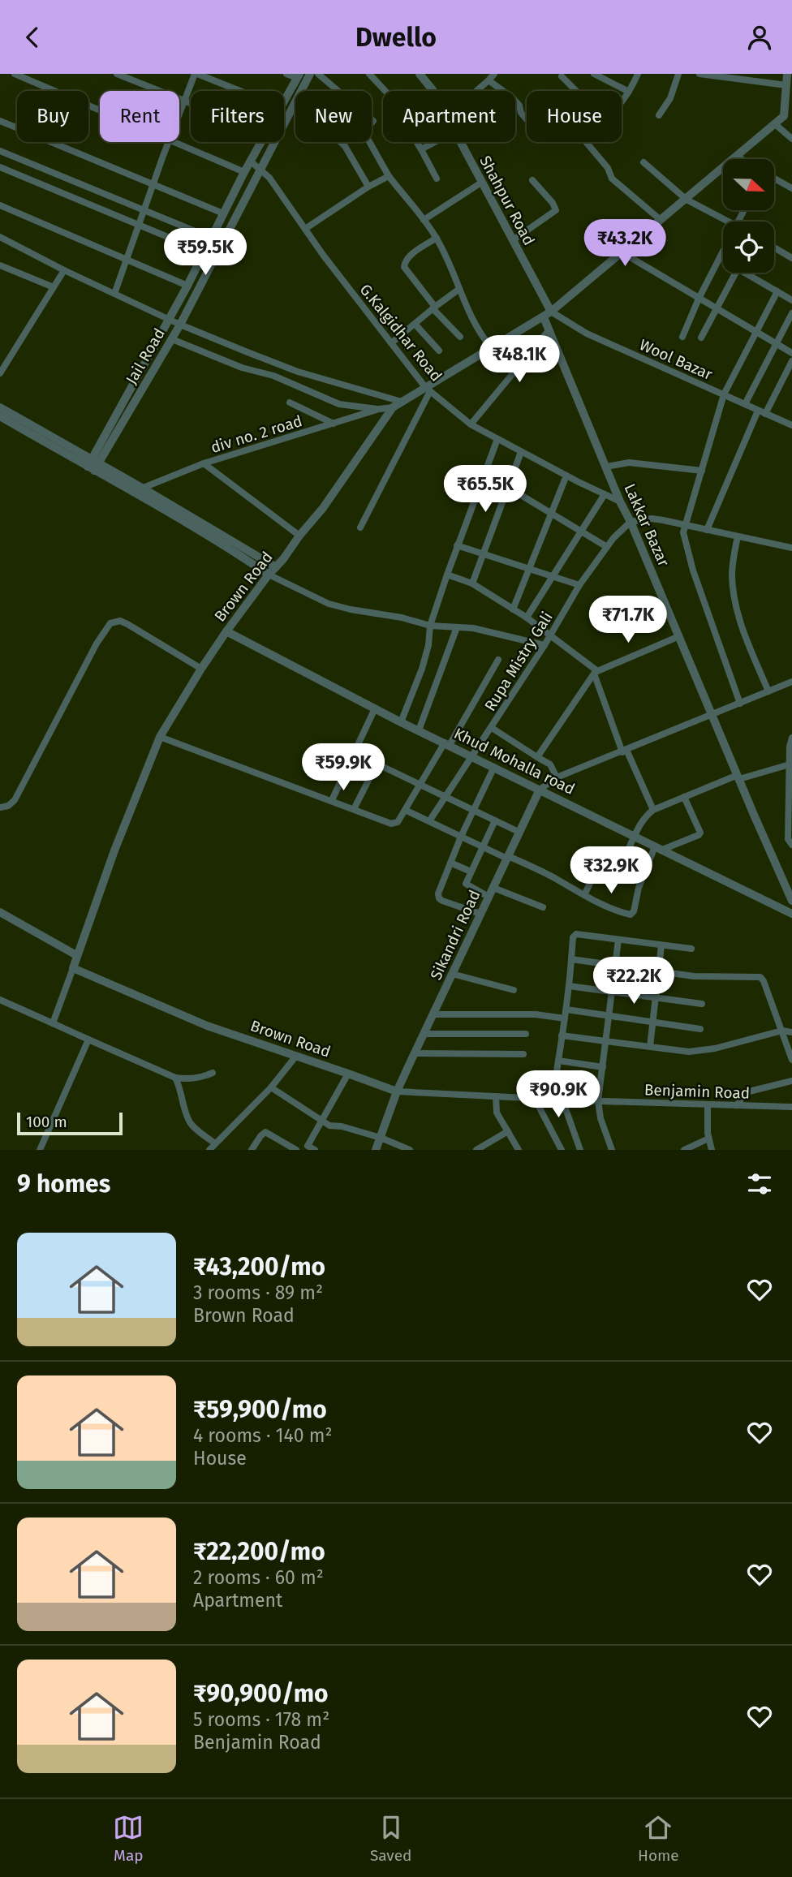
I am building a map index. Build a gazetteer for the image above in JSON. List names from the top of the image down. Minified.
{"streets":{"street":["Shahpur Road","G.Kalgidhar Road","Jail Road","Wool Bazar","div no. 2 road","Lakkar Bazar","Brown Road","Rupa Mistry Gali","Khud Mohalla road","Sikandri Road","Benjamin Road"]},"crossings":[["Shahpur Road","Wool Bazar"],["Shahpur Road","Lakkar Bazar"],["Shahpur Road","Brown Road"],["G.Kalgidhar Road","Jail Road"],["G.Kalgidhar Road","Lakkar Bazar"],["G.Kalgidhar Road","Brown Road"],["Wool Bazar","Lakkar Bazar"],["Wool Bazar","Brown Road"],["div no. 2 road","Brown Road"],["Lakkar Bazar","Brown Road"],["Lakkar Bazar","Rupa Mistry Gali"],["Brown Road","Khud Mohalla road"],["Brown Road","Sikandri Road"],["Brown Road","Benjamin Road"],["Rupa Mistry Gali","Khud Mohalla road"],["Khud Mohalla road","Sikandri Road"],["Sikandri Road","Benjamin Road"]],"scale_bar":"100 m","north":"right","page":{"header":"Dwello","chip":["Buy","Rent","Filters","New","Apartment","House"],"price":["₹43.2K","₹59.5K","₹48.1K","₹65.5K","₹71.7K","₹59.9K","₹32.9K","₹22.2K","₹90.9K"],"scale":"100 m","heading":"9 homes","list":[{"name":"₹43,200/mo","note":"3 rooms · 89 m² · Brown Road"},{"name":"₹59,900/mo","note":"4 rooms · 140 m² · House"},{"name":"₹22,200/mo","note":"2 rooms · 60 m² · Apartment"},{"name":"₹90,900/mo","note":"5 rooms · 178 m² · Benjamin Road"}],"tabs":["Map","Saved","Home"]}}
